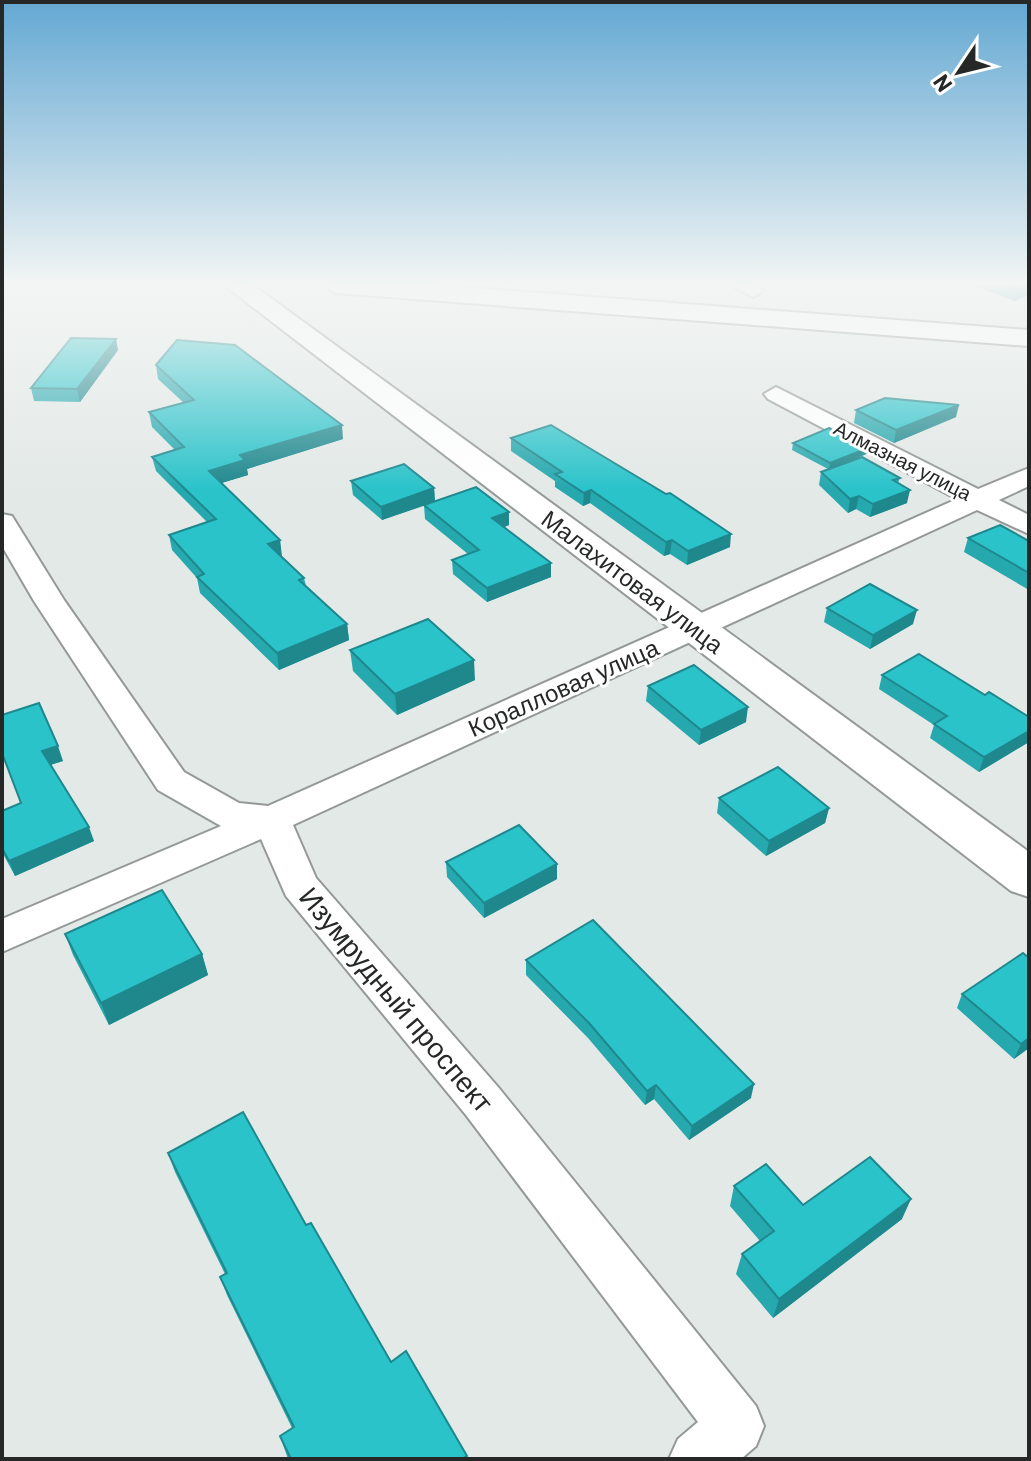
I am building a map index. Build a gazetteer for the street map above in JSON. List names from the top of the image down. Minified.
{"streets":{"street":["Алмазная улица","Малахитовая улица","Коралловая улица","Изумрудный проспект"]},"crossings":[["Алмазная улица","Коралловая улица"],["Малахитовая улица","Коралловая улица"],["Коралловая улица","Изумрудный проспект"]],"north":"bottom left"}
